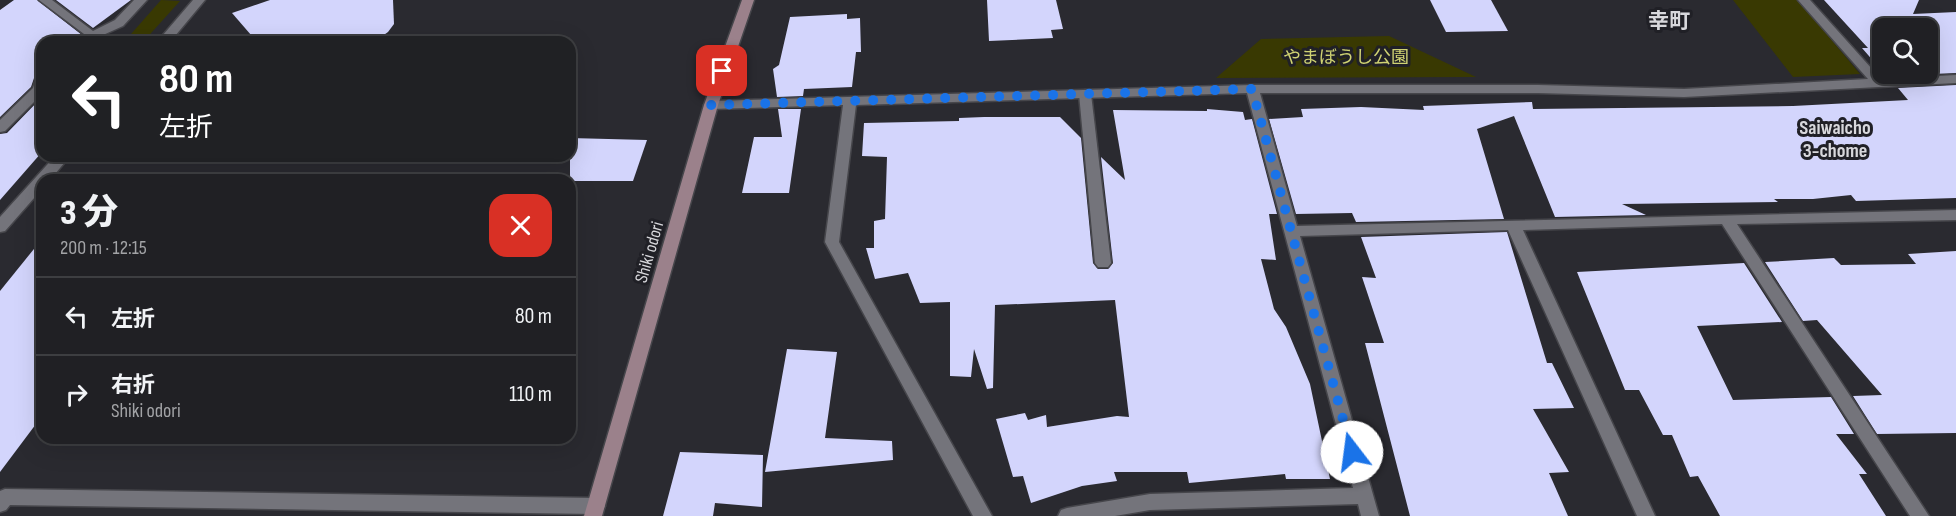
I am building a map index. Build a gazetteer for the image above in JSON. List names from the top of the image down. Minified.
{"streets":{"main road":["Shiki odori"]},"districts":["幸町","Saiwaicho 3-chome"],"parks":["やまぼうし公園"],"page":{"turn":["80 m","左折"],"heading":["3 分","200 m · 12:15"],"list":[{"name":"左折","value":"80 m"},{"name":"右折","note":"Shiki odori","value":"110 m"}]}}
